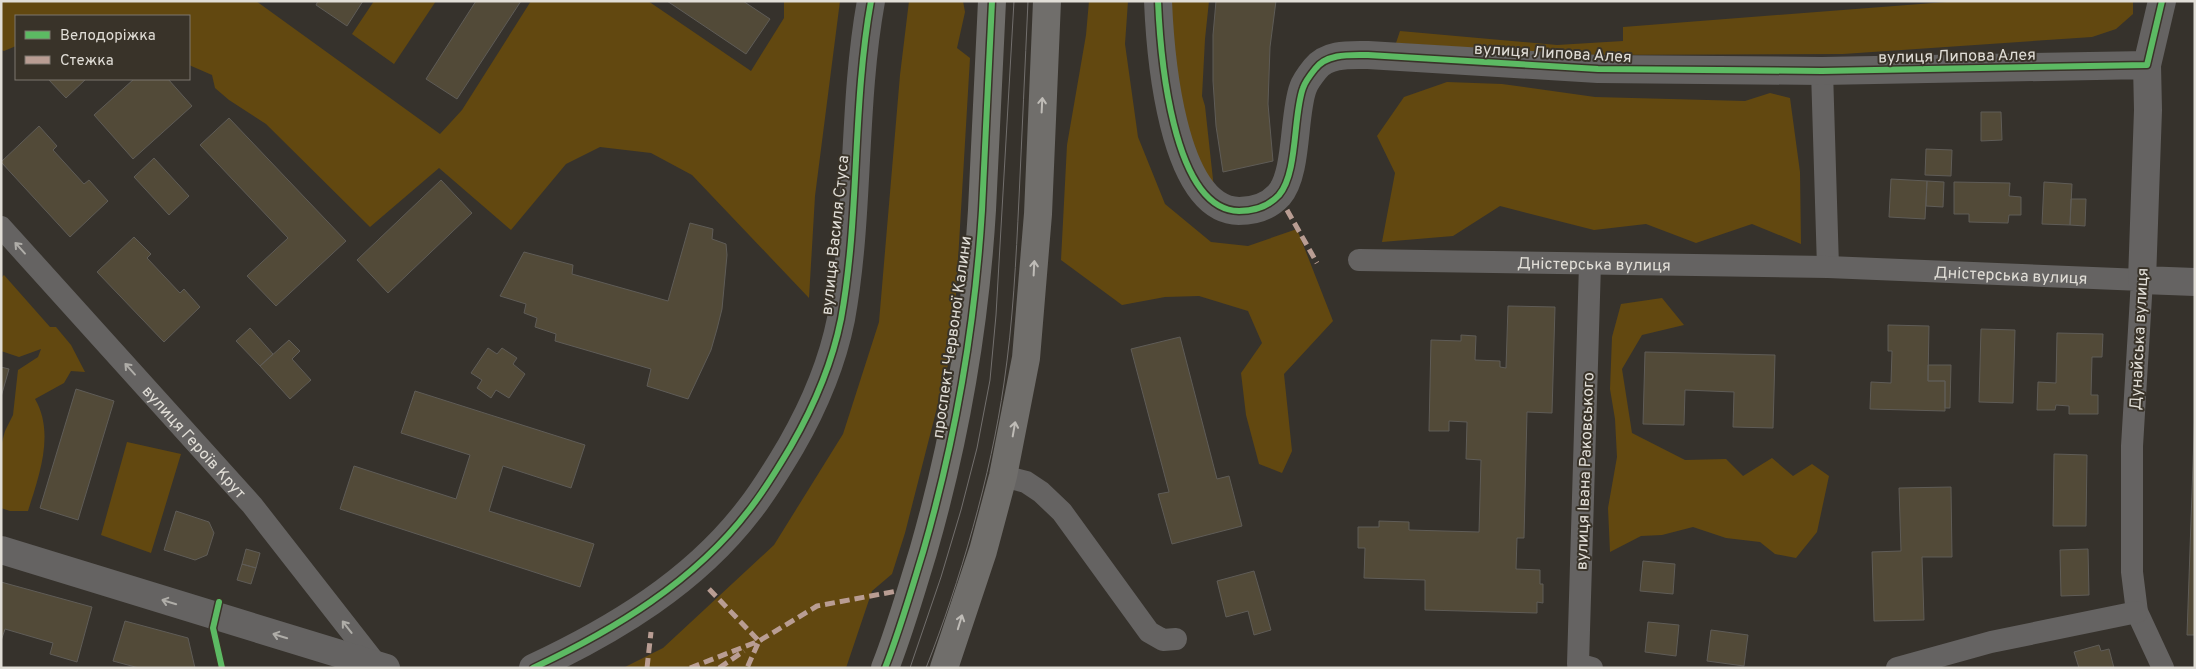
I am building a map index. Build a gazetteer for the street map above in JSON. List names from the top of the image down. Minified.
{"streets":{"main road":["проспект Червоної Калини"],"street":["вулиця Липова Алея","вулиця Василя Стуса","Дністерська вулиця","Дунайська вулиця","вулиця Героїв Крут","вулиця Івана Раковського"]},"crossings":[["вулиця Липова Алея","Дунайська вулиця"],["Дністерська вулиця","Дунайська вулиця"],["Дністерська вулиця","вулиця Івана Раковського"]],"one_way":["вулиця Героїв Крут"],"legend":["Велодоріжка","Стежка"]}
